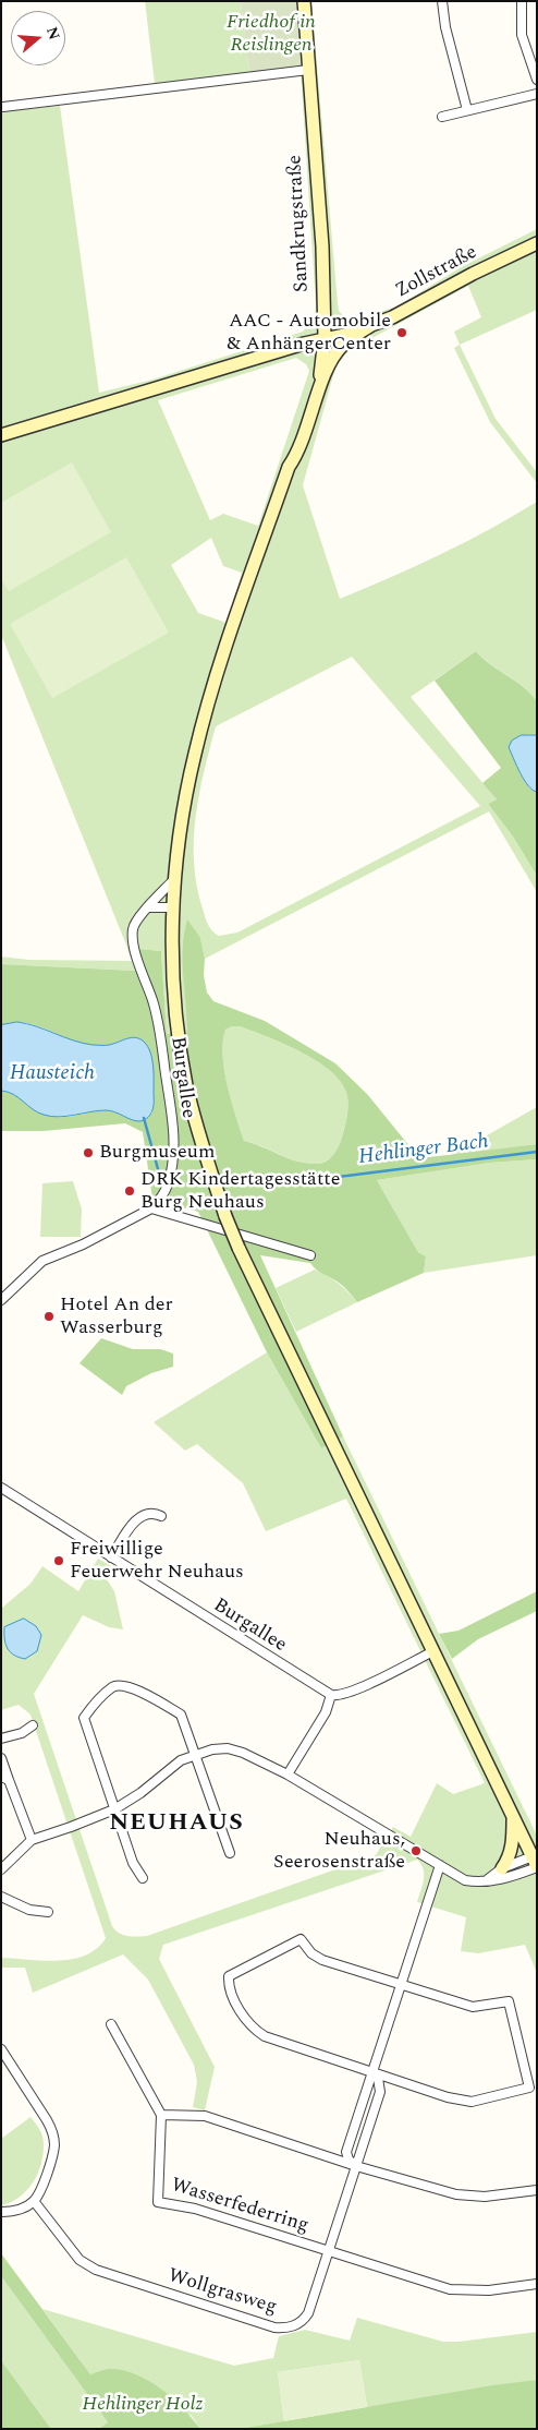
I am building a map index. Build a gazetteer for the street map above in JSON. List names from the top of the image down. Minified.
{"streets":{"street":["Sandkrugstraße","Zollstraße","Burgallee","Wasserfederring","Wollgrasweg"]},"crossings":[["Sandkrugstraße","Zollstraße"],["Wasserfederring","Wollgrasweg"]],"districts":["NEUHAUS"],"water":["Hausteich","Hehlinger Bach"],"parks":["Friedhof in Reislingen","Hehlinger Holz"],"places":["AAC - Automobile & AnhängerCenter","Burgmuseum","DRK Kindertagesstätte Burg Neuhaus","Hotel An der Wasserburg","Freiwillige Feuerwehr Neuhaus","Neuhaus, Seerosenstraße"],"north":"right"}
